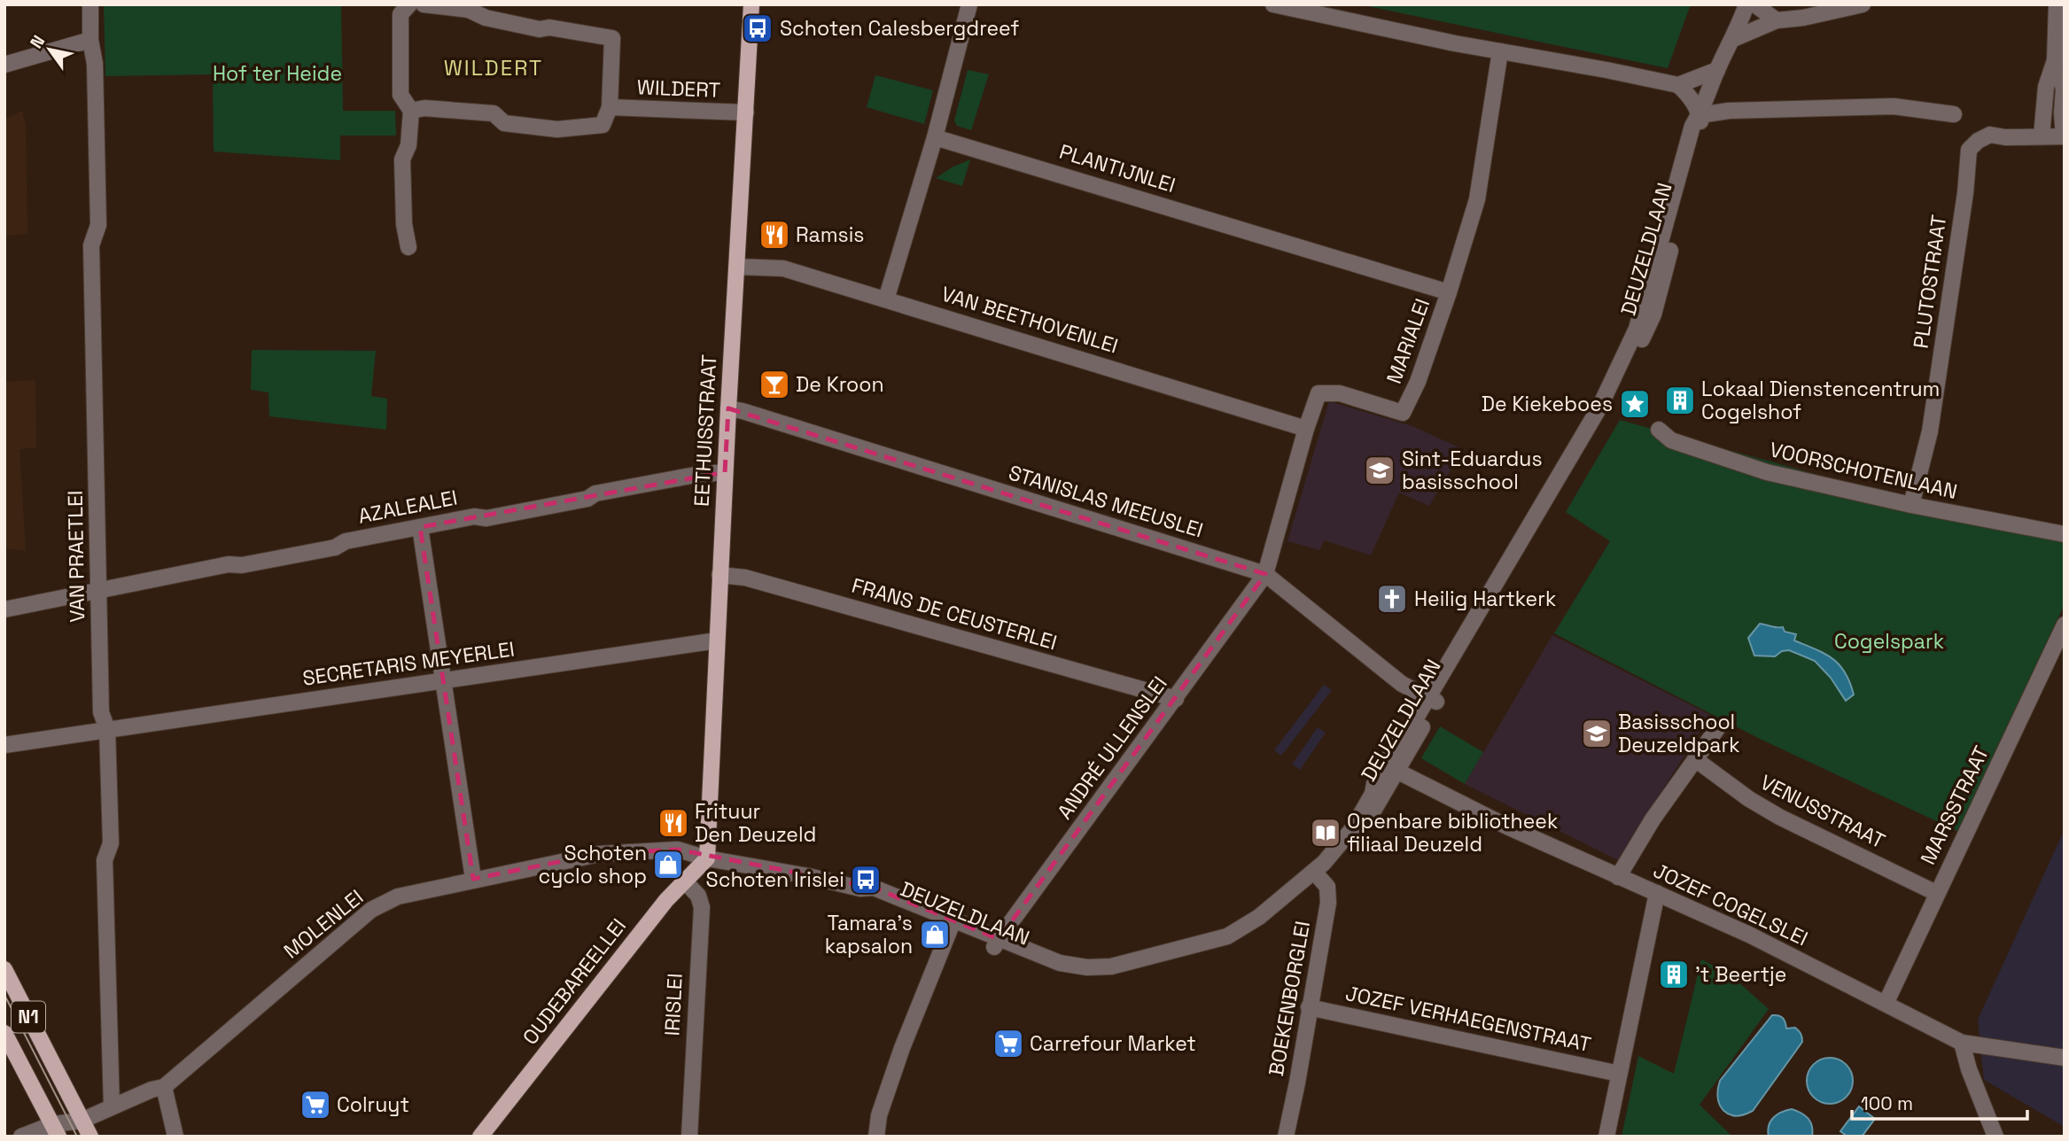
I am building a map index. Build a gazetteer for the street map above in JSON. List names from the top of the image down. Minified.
{"streets":{"main road":["EETHUISSTRAAT","OUDEBAREELLEI","N1"],"street":["WILDERT","PLANTIJNLEI","DEUZELDLAAN","PLUTOSTRAAT","VAN BEETHOVENLEI","MARIALEI","VOORSCHOTENLAAN","STANISLAS MEEUSLEI","AZALEALEI","VAN PRAETLEI","FRANS DE CEUSTERLEI","SECRETARIS MEYERLEI","ANDRÉ ULLENSLEI","MARSSTRAAT","VENUSSTRAAT","JOZEF COGELSLEI","MOLENLEI","BOEKENBORGLEI","IRISLEI","JOZEF VERHAEGENSTRAAT"]},"crossings":[["WILDERT","EETHUISSTRAAT"],["PLANTIJNLEI","MARIALEI"],["DEUZELDLAAN","EETHUISSTRAAT"],["DEUZELDLAAN","STANISLAS MEEUSLEI"],["DEUZELDLAAN","ANDRÉ ULLENSLEI"],["DEUZELDLAAN","JOZEF COGELSLEI"],["DEUZELDLAAN","MOLENLEI"],["DEUZELDLAAN","OUDEBAREELLEI"],["DEUZELDLAAN","BOEKENBORGLEI"],["PLUTOSTRAAT","VOORSCHOTENLAAN"],["VAN BEETHOVENLEI","MARIALEI"],["VAN BEETHOVENLEI","EETHUISSTRAAT"],["MARIALEI","STANISLAS MEEUSLEI"],["MARIALEI","ANDRÉ ULLENSLEI"],["EETHUISSTRAAT","STANISLAS MEEUSLEI"],["EETHUISSTRAAT","AZALEALEI"],["EETHUISSTRAAT","FRANS DE CEUSTERLEI"],["EETHUISSTRAAT","SECRETARIS MEYERLEI"],["EETHUISSTRAAT","MOLENLEI"],["EETHUISSTRAAT","OUDEBAREELLEI"],["STANISLAS MEEUSLEI","ANDRÉ ULLENSLEI"],["AZALEALEI","VAN PRAETLEI"],["VAN PRAETLEI","SECRETARIS MEYERLEI"],["VAN PRAETLEI","MOLENLEI"],["FRANS DE CEUSTERLEI","ANDRÉ ULLENSLEI"],["MARSSTRAAT","VENUSSTRAAT"],["MARSSTRAAT","JOZEF COGELSLEI"],["MOLENLEI","OUDEBAREELLEI"],["MOLENLEI","N1"],["OUDEBAREELLEI","IRISLEI"],["BOEKENBORGLEI","JOZEF VERHAEGENSTRAAT"]],"districts":["WILDERT"],"parks":["Hof ter Heide","Cogelspark"],"places":{"bus stop":["Schoten Calesbergdreef","Schoten Irislei"],"restaurant":["Ramsis","Frituur Den Deuzeld"],"bar":["De Kroon"],"building":["Lokaal Dienstencentrum Cogelshof","'t Beertje"],"place":["De Kiekeboes"],"school or university":["Sint-Eduardus basisschool","Basisschool Deuzeldpark"],"church":["Heilig Hartkerk"],"library":["Openbare bibliotheek filiaal Deuzeld"],"shop":["Schoten cyclo shop","Tamara's kapsalon"],"supermarket":["Carrefour Market","Colruyt"]},"scale_bar":"100 m","north":"top left"}
